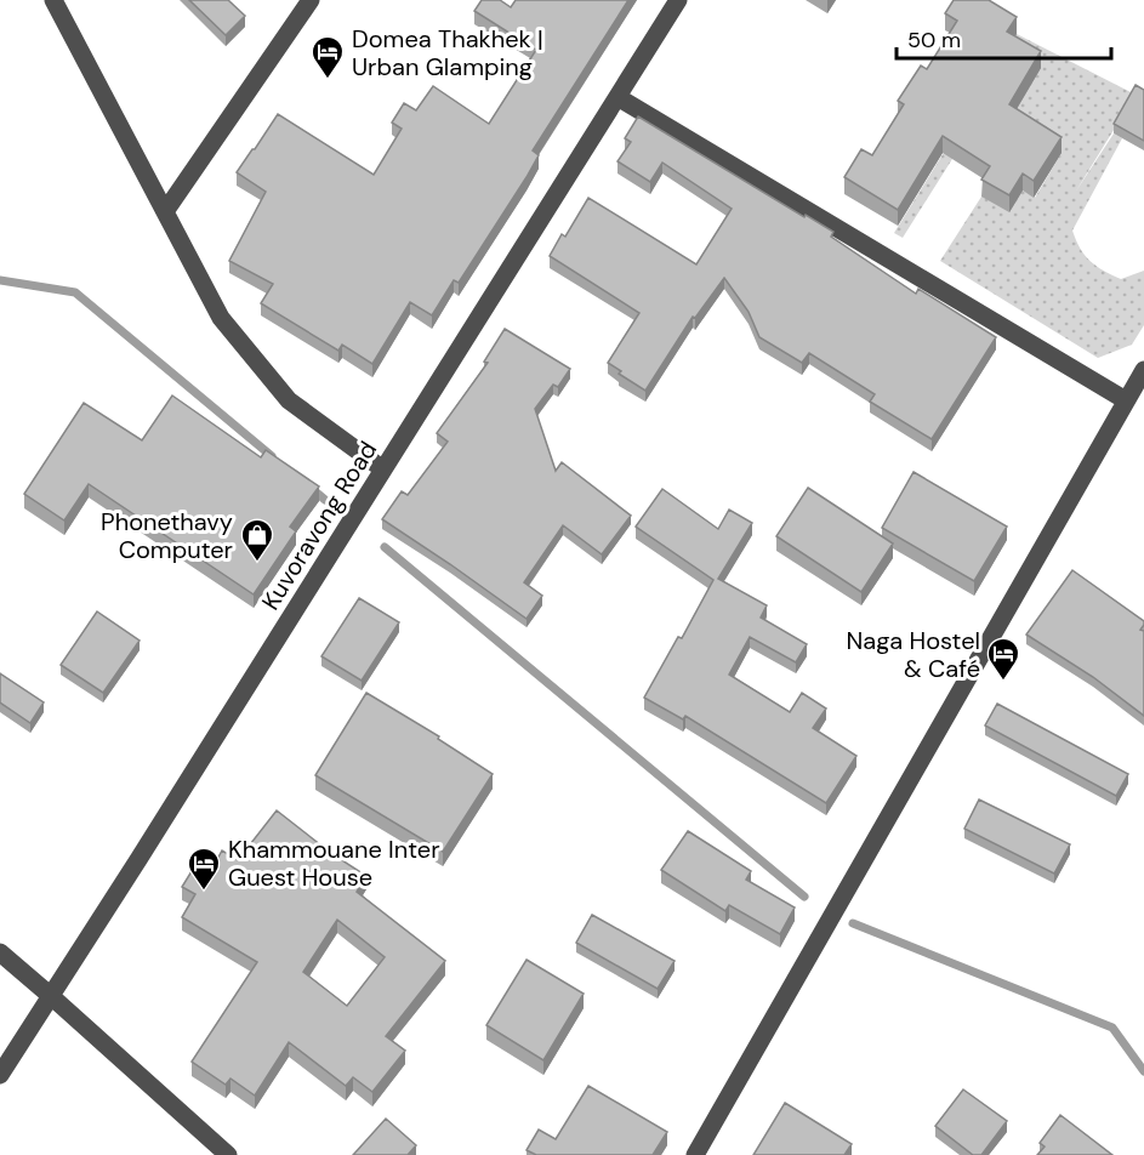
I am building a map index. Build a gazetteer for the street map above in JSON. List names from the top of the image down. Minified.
{"streets":{"street":["Kuvoravong Road"]},"places":{"hotel":["Domea Thakhek | Urban Glamping","Naga Hostel & Café","Khammouane Inter Guest House"],"shop":["Phonethavy Computer"]},"scale_bar":"50 m"}
